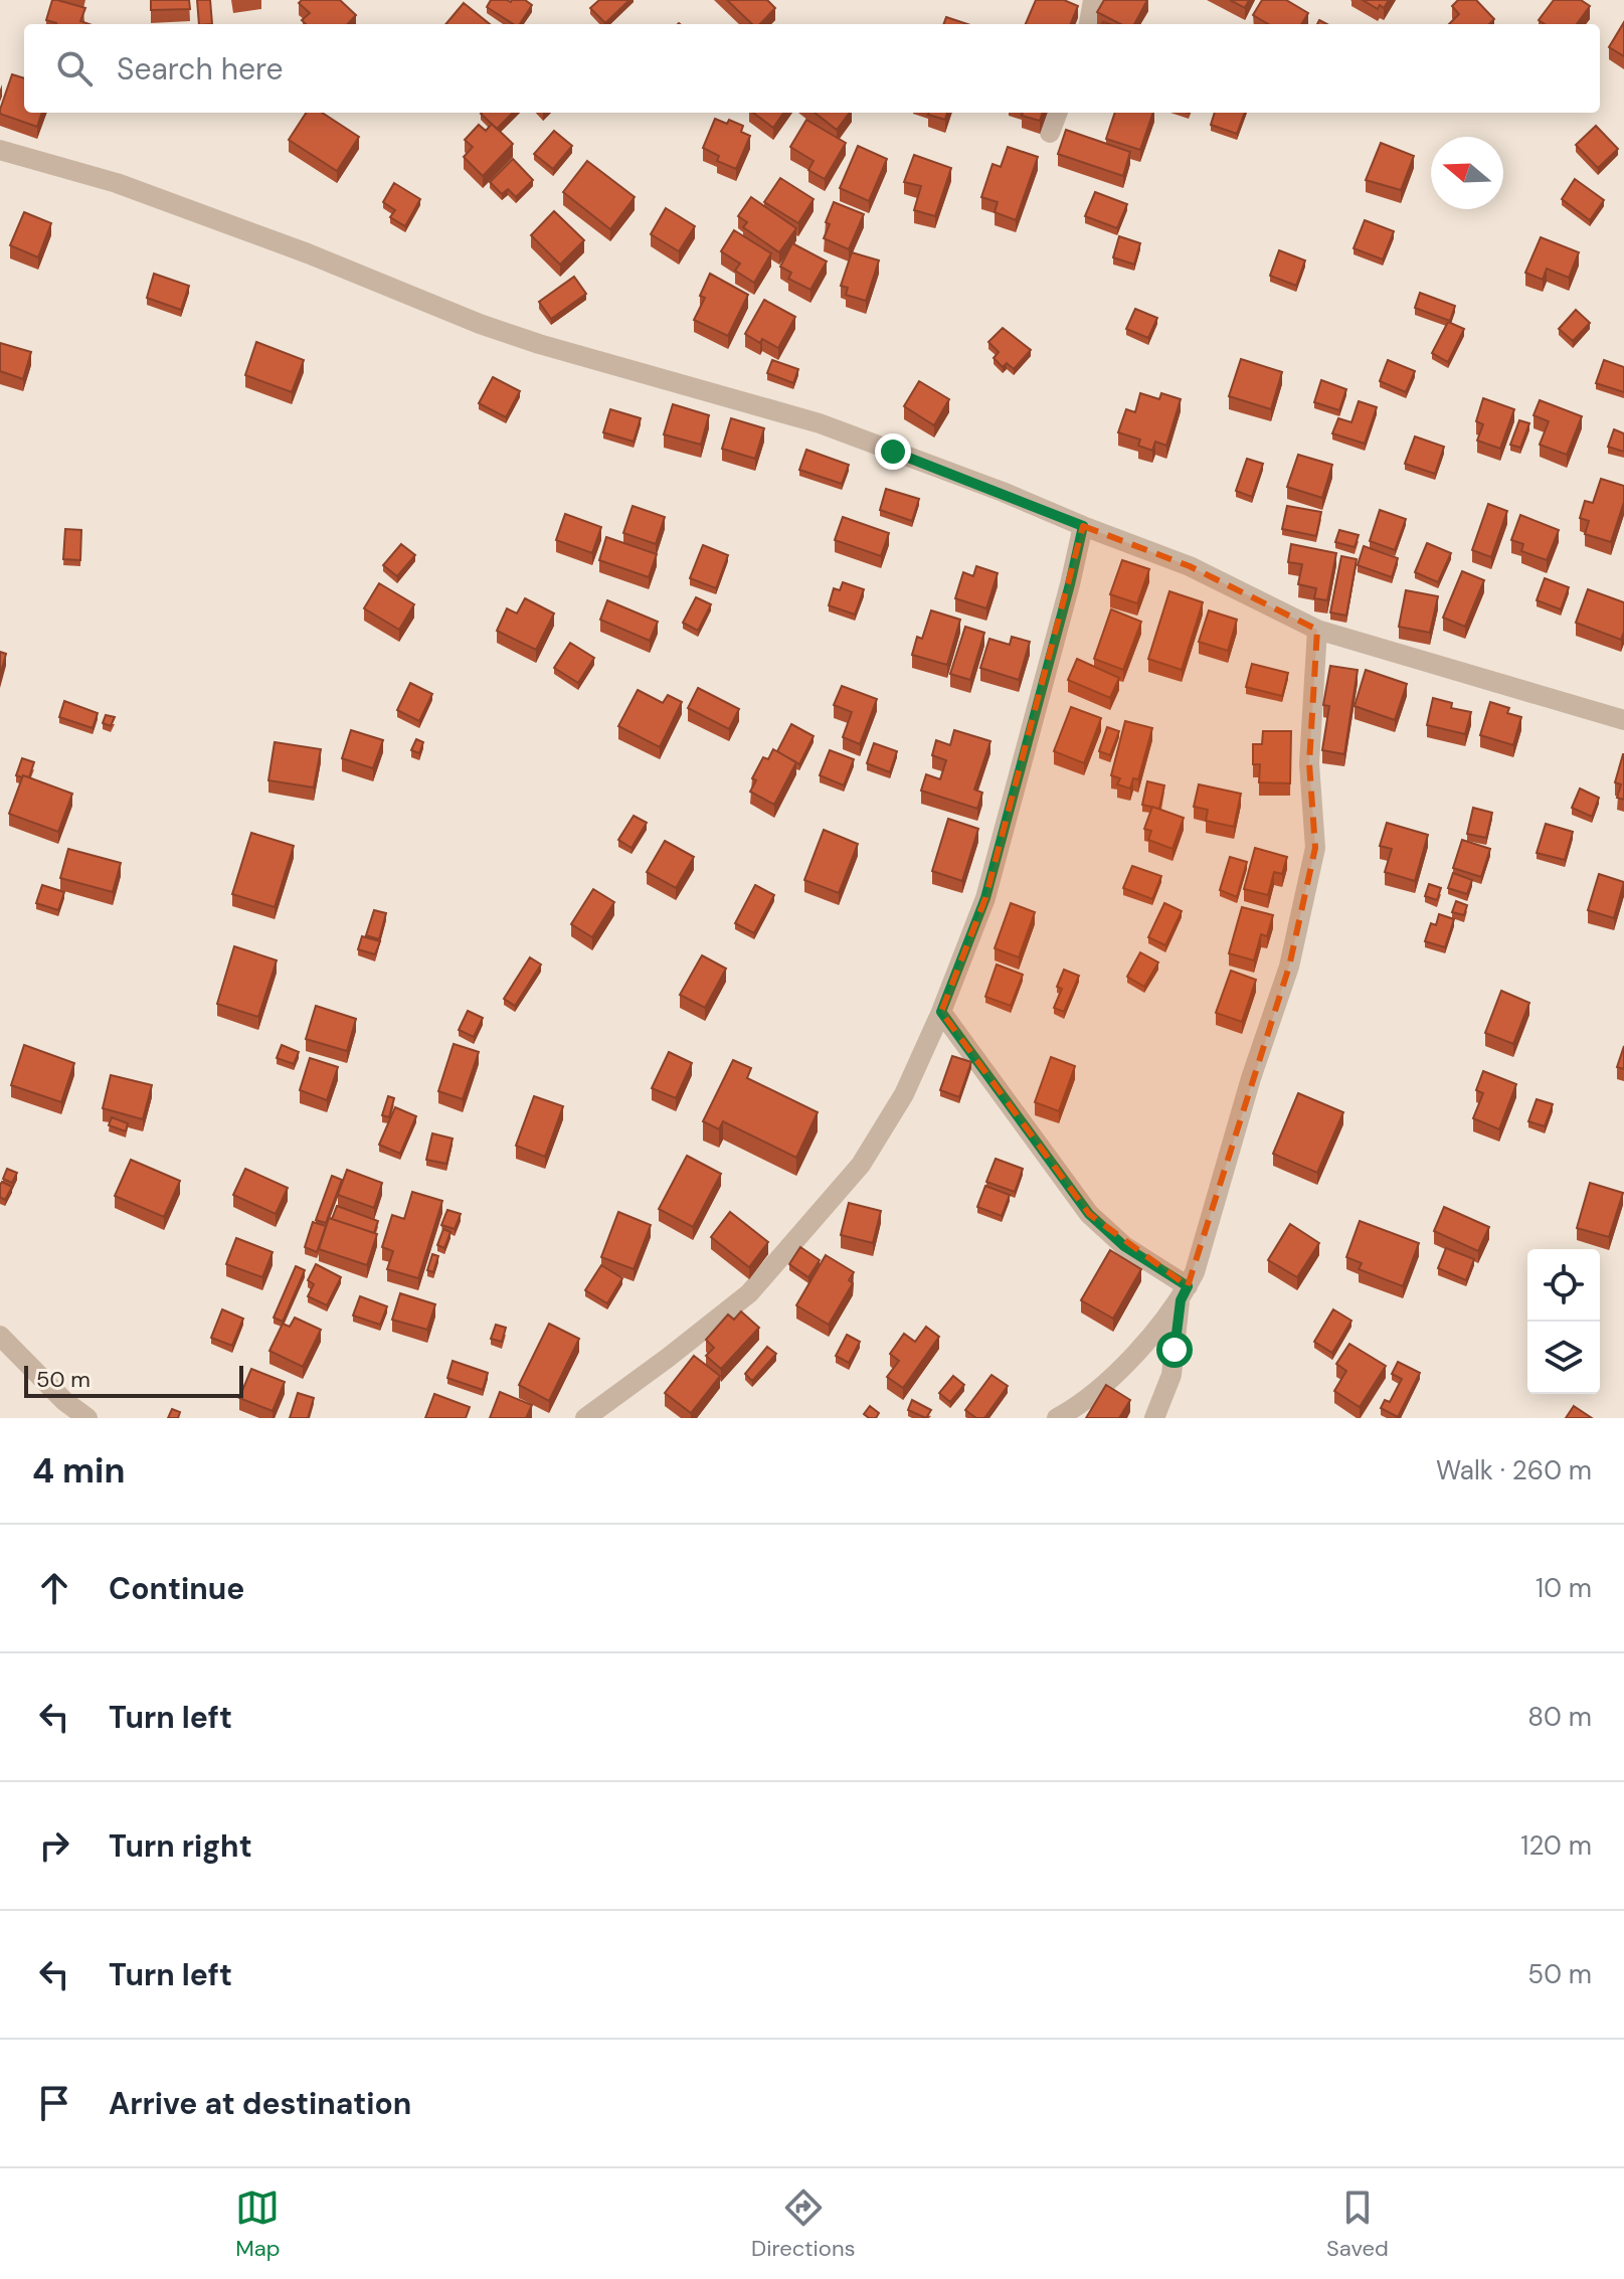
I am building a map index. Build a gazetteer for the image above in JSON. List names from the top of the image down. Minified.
{"scale_bar":"50 m","north":"left","page":{"search":"Search here","scale":"50 m","heading":["4 min","Walk · 260 m"],"list":[["Continue","10 m"],["Turn left","80 m"],["Turn right","120 m"],["Turn left","50 m"],"Arrive at destination"],"nav":["Map","Directions","Saved"]}}
